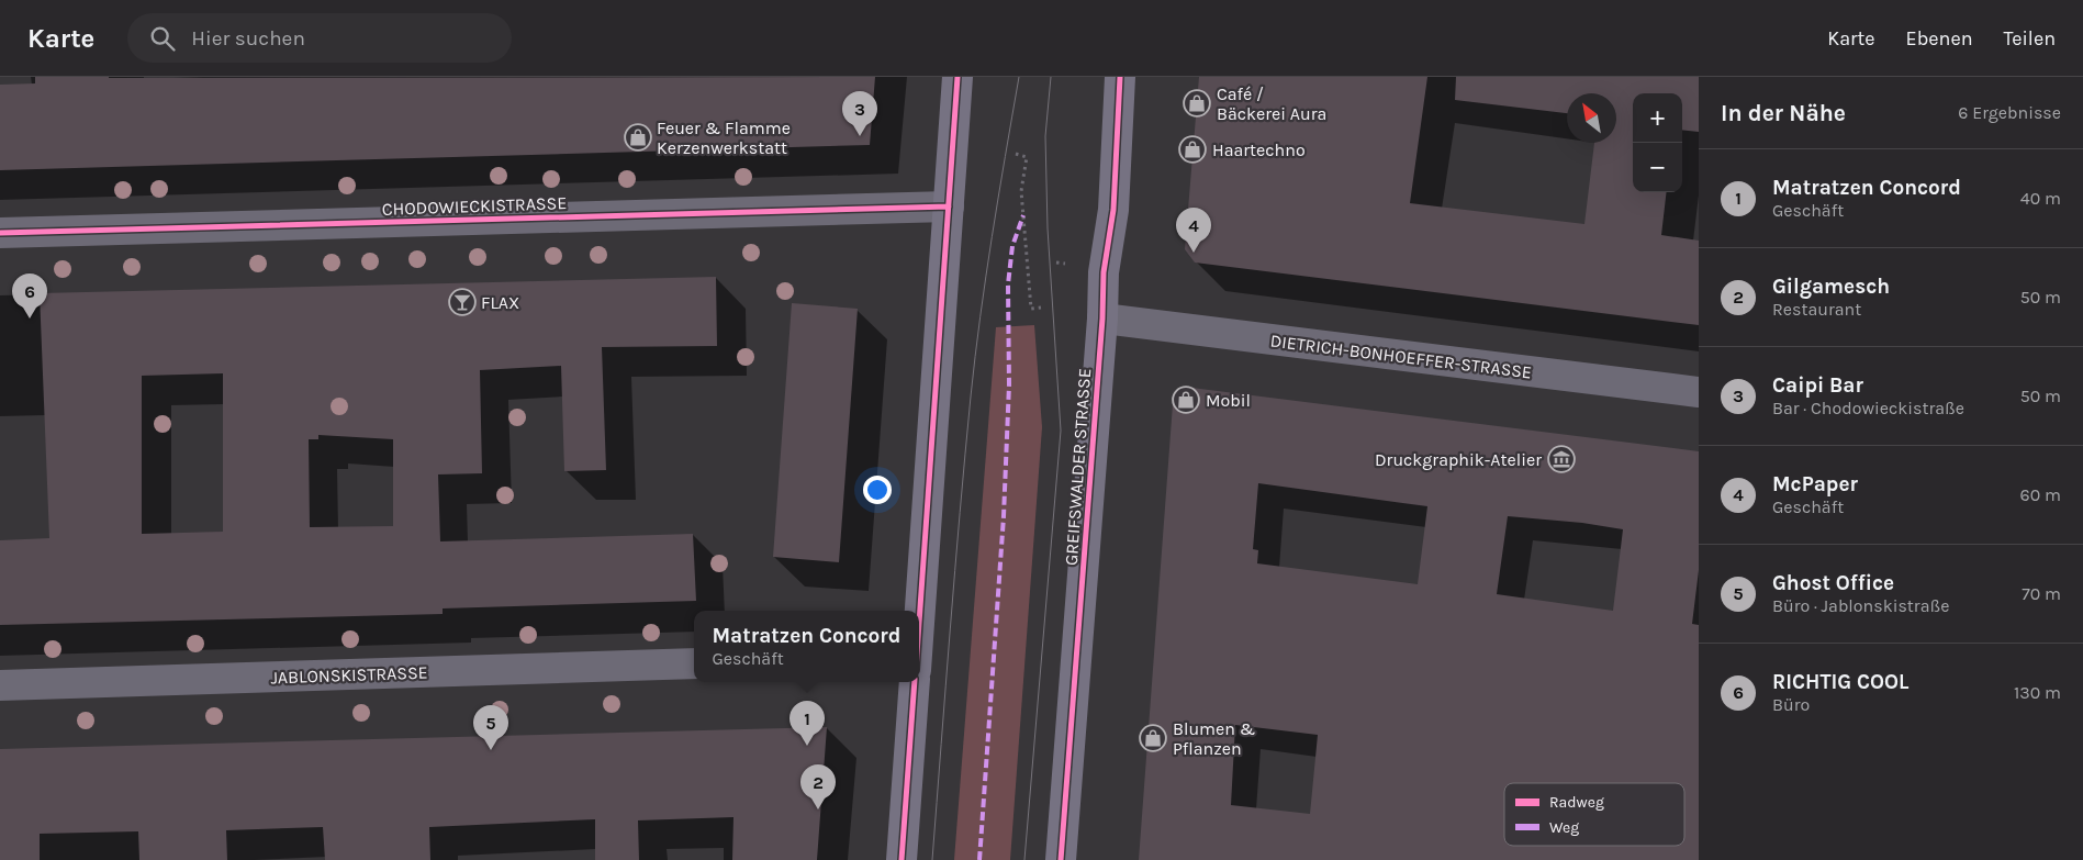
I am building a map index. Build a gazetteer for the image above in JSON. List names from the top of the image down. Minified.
{"streets":{"main road":["GREIFSWALDER STRASSE"],"street":["CHODOWIECKISTRASSE","DIETRICH-BONHOEFFER-STRASSE","JABLONSKISTRASSE"]},"crossings":[["DIETRICH-BONHOEFFER-STRASSE","GREIFSWALDER STRASSE"]],"places":{"shop":["Café / Bäckerei Aura","Feuer & Flamme Kerzenwerkstatt","Haartechno","Mobil","Blumen & Pflanzen"],"bar":["FLAX"],"museum":["Druckgraphik-Atelier"]},"legend":["Radweg","Weg"],"north":"top left","page":{"header":"Karte","search":"Hier suchen","nav":["Karte","Ebenen","Teilen"],"heading":["In der Nähe","6 Ergebnisse"],"pins":["3","4","6","1","5","2"],"map_buttons":["+","−"],"list":[{"mark":"1","name":"Matratzen Concord","note":"Geschäft","value":"40 m"},{"mark":"2","name":"Gilgamesch","note":"Restaurant","value":"50 m"},{"mark":"3","name":"Caipi Bar","note":"Bar · Chodowieckistraße","value":"50 m"},{"mark":"4","name":"McPaper","note":"Geschäft","value":"60 m"},{"mark":"5","name":"Ghost Office","note":"Büro · Jablonskistraße","value":"70 m"},{"mark":"6","name":"RICHTIG COOL","note":"Büro","value":"130 m"}],"popup":["Matratzen Concord","Geschäft"]}}
